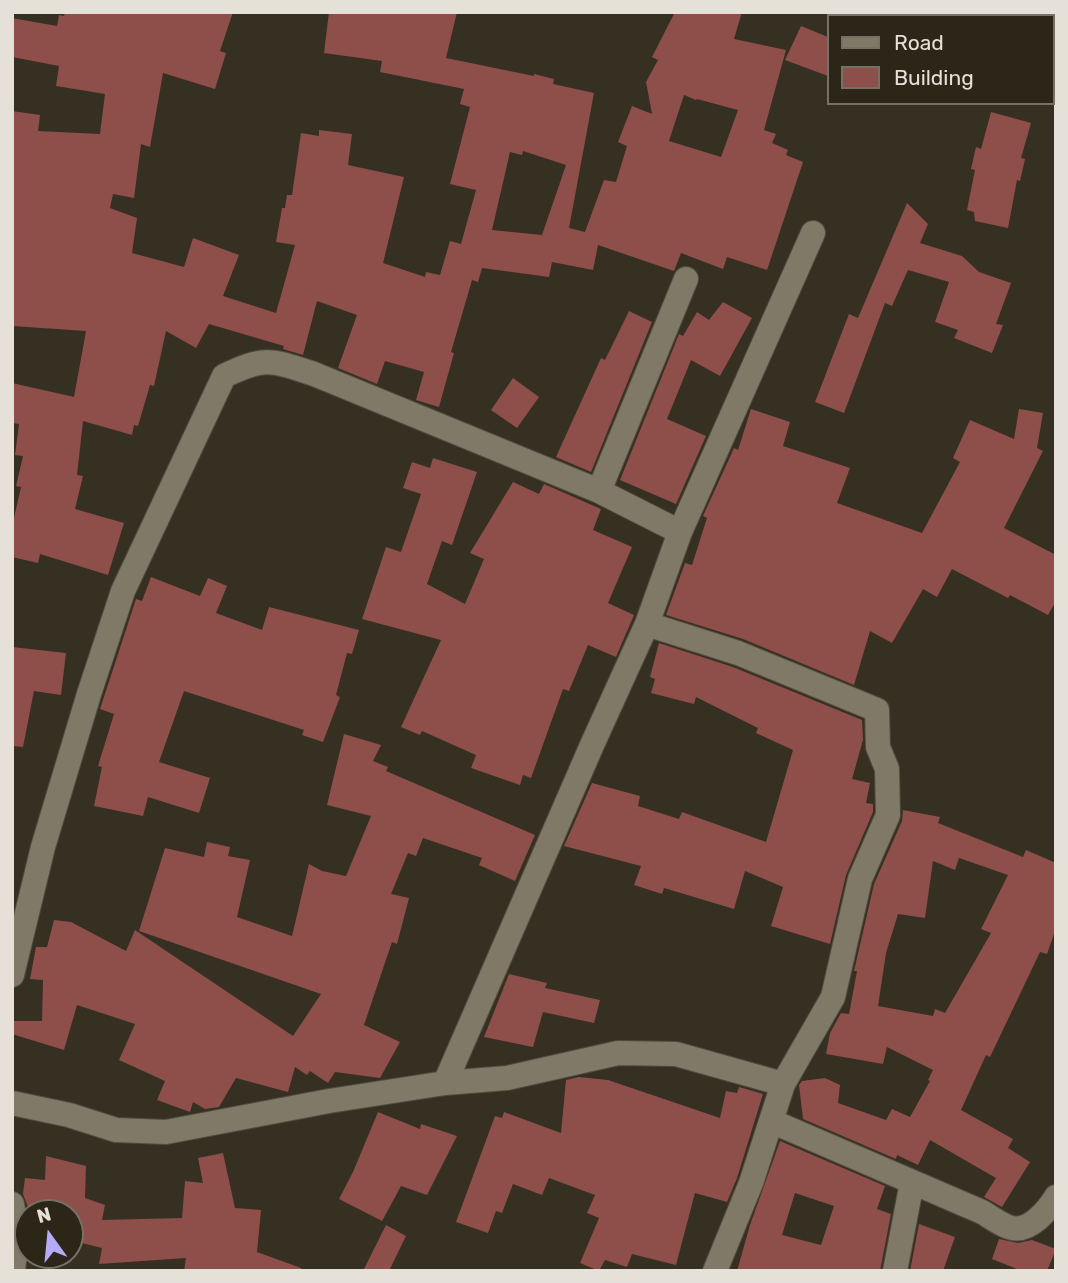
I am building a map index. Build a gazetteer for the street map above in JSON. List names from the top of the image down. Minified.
{"legend":["Road","Building"],"north":"top"}
